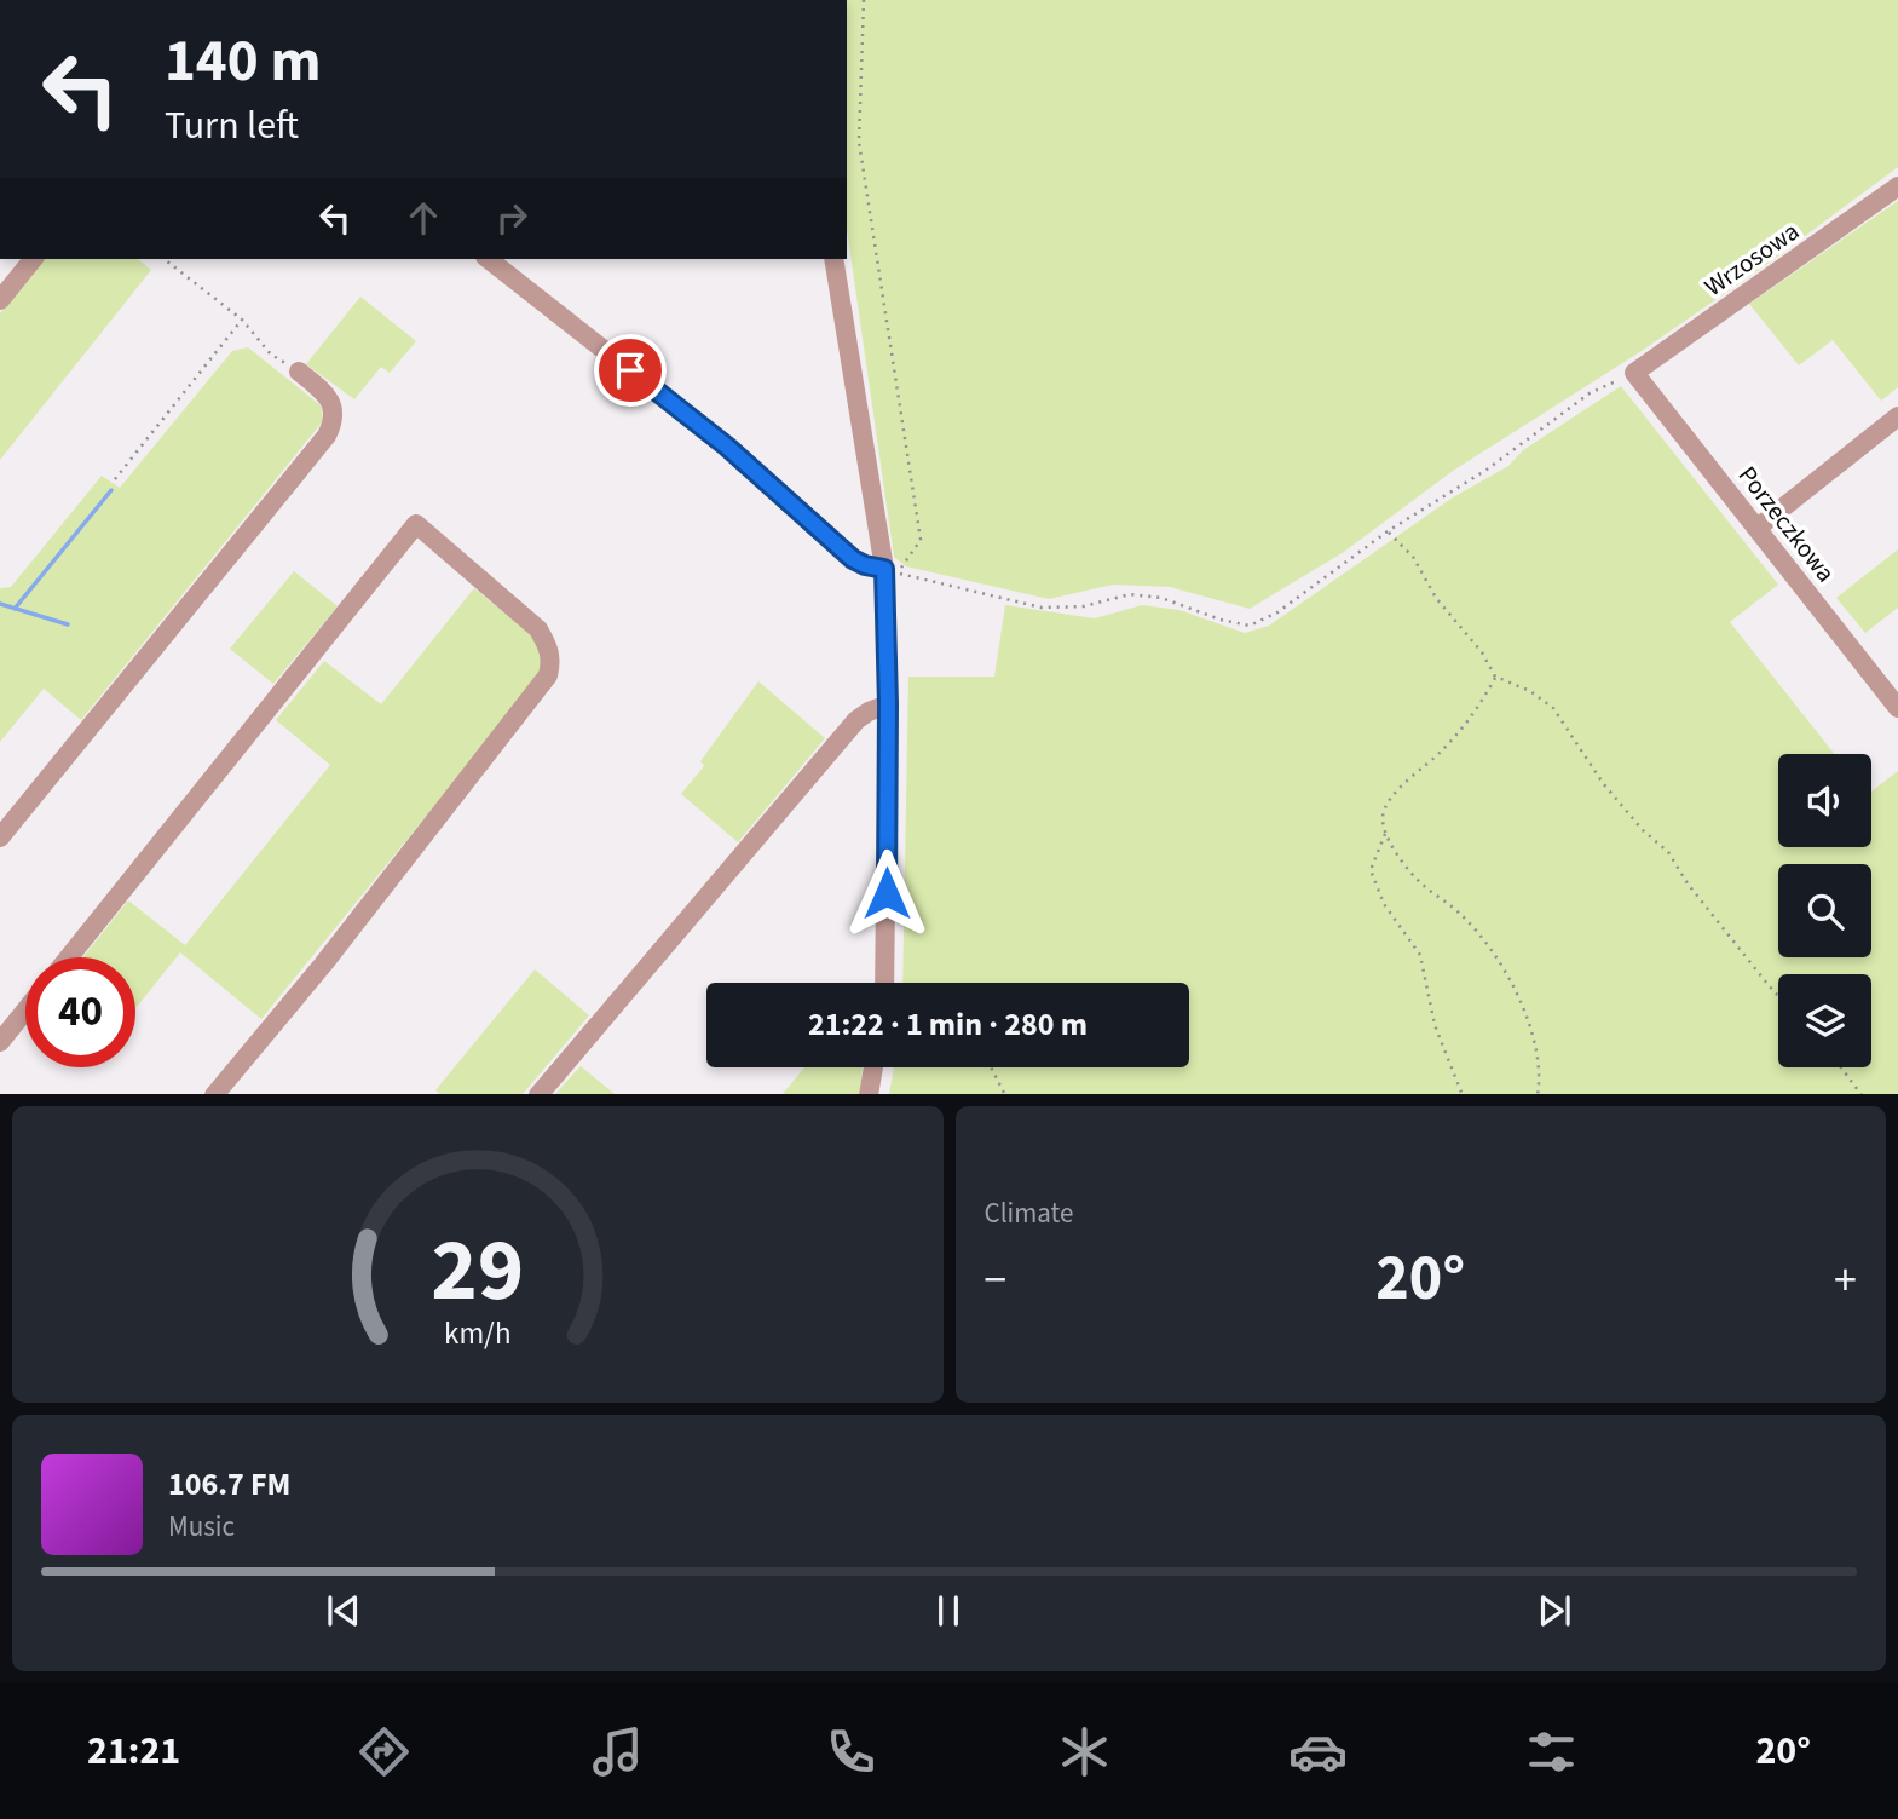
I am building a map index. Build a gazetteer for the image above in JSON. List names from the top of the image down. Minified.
{"streets":{"street":["Wrzosowa","Porzeczkowa"]},"crossings":[["Wrzosowa","Porzeczkowa"]],"page":{"turn":["140 m","Turn left"],"limit":"40","trip":"21:22 · 1 min · 280 m","tile":"Climate","heat":["−","20°","+"],"song":["106.7 FM","Music"],"tabs":["21:21","20°"],"gauge":["29","km/h"]}}
